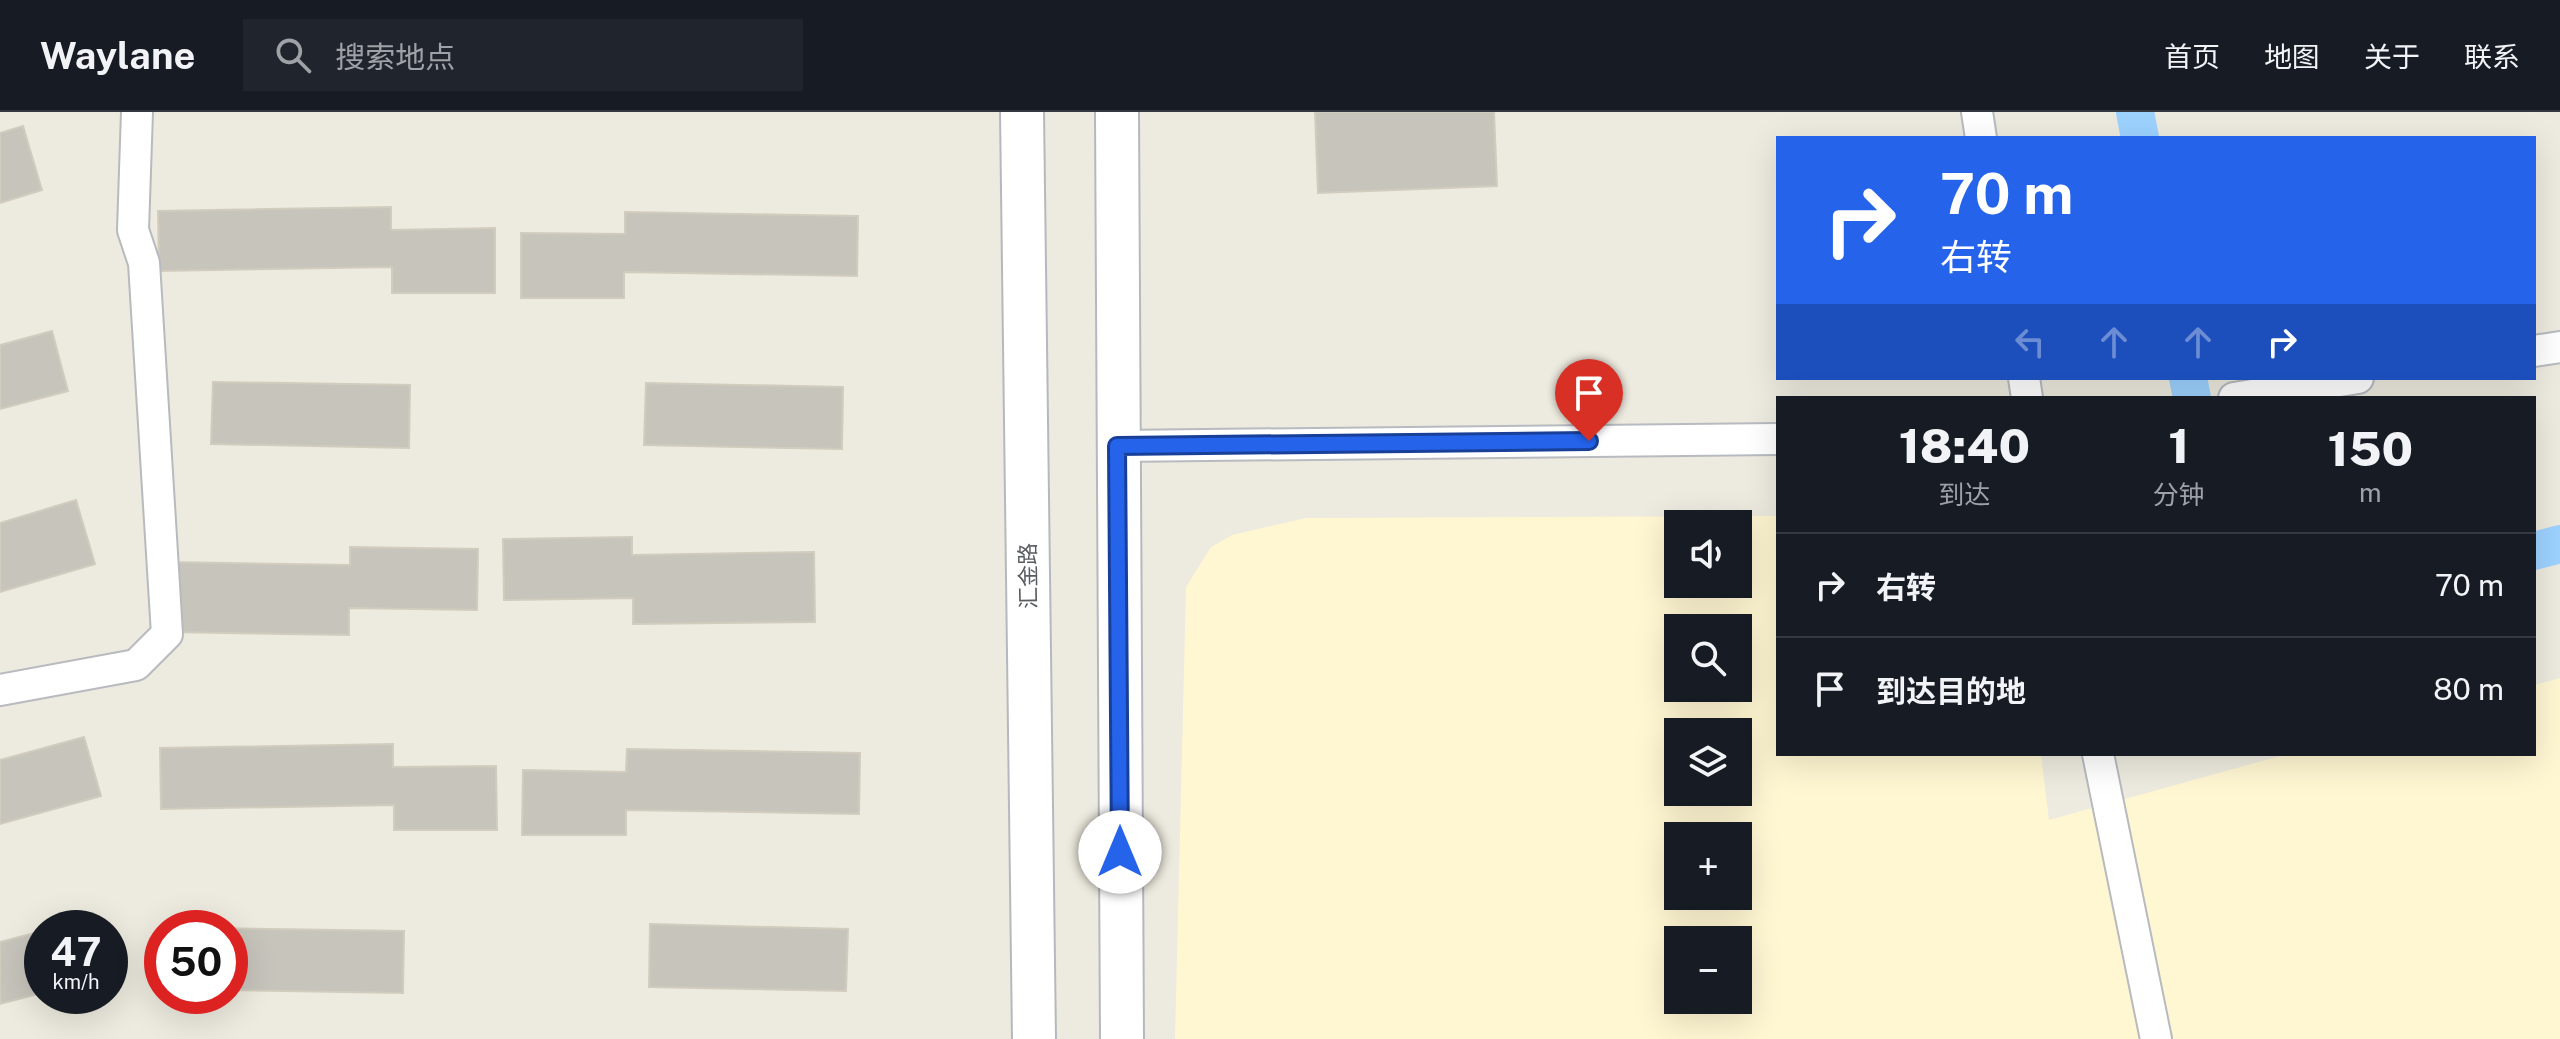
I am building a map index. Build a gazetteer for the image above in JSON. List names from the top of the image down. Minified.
{"streets":{"main road":["汇金路"]},"page":{"header":"Waylane","search":"搜索地点","nav":["首页","地图","关于","联系"],"turn":["70 m","右转"],"eta":["18:40","到达","1","分钟","150","m"],"map_buttons":["+","−"],"list":[{"name":"右转","value":"70 m"},{"name":"到达目的地","value":"80 m"}],"speed":"47 km/h","limit":"50"}}
